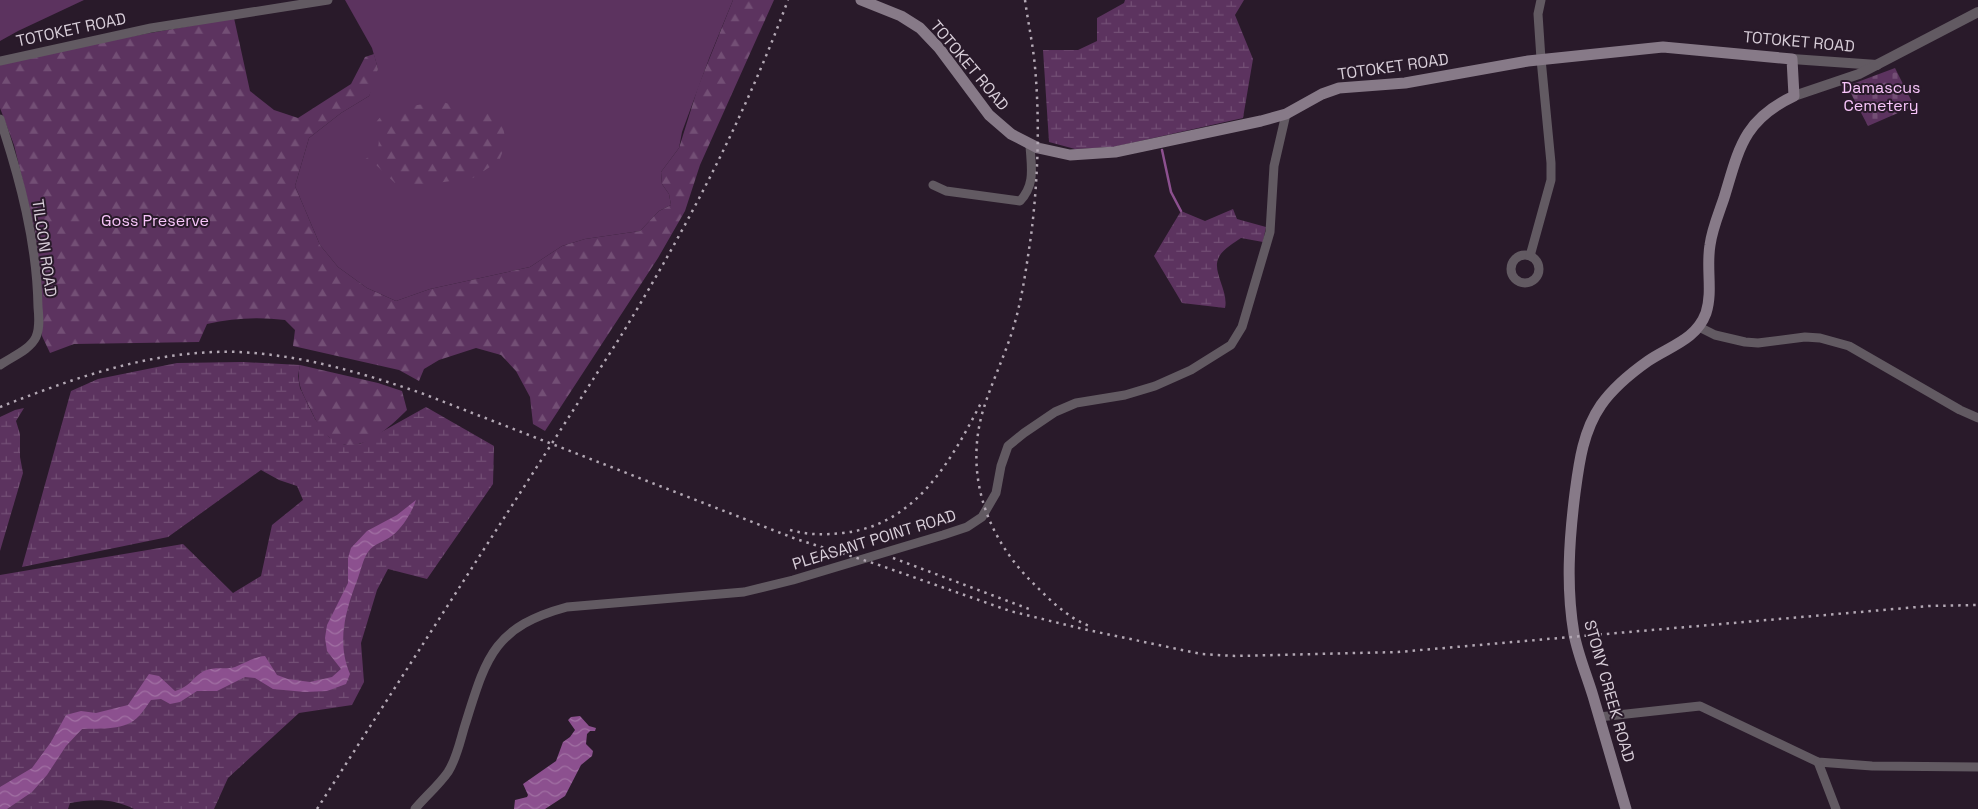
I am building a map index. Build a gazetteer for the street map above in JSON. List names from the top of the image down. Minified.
{"streets":{"main road":["TOTOKET ROAD","STONY CREEK ROAD"],"street":["TILCON ROAD","PLEASANT POINT ROAD"]},"crossings":[["TOTOKET ROAD","PLEASANT POINT ROAD"],["TOTOKET ROAD","STONY CREEK ROAD"]],"parks":["Damascus Cemetery","Goss Preserve"]}
